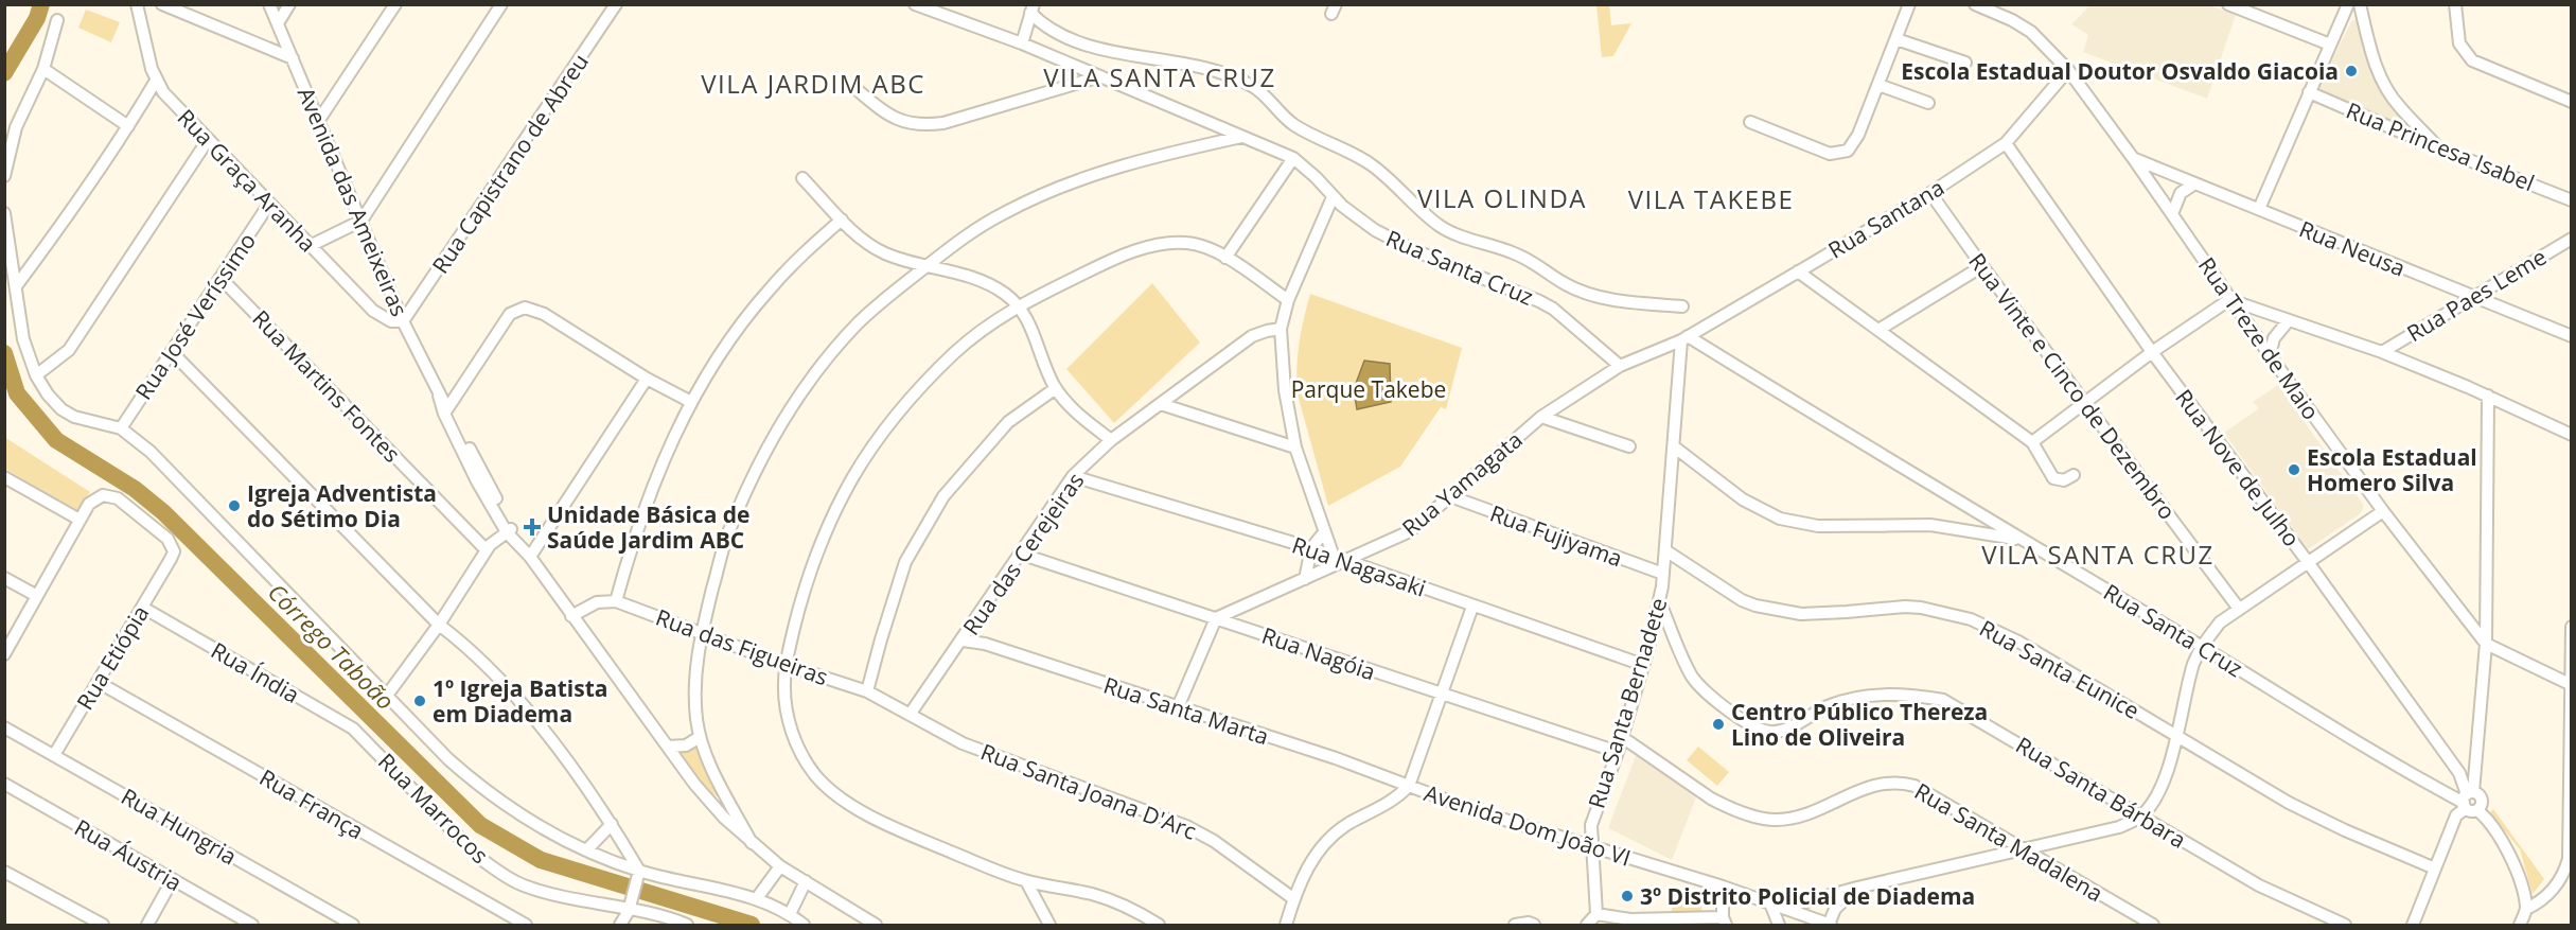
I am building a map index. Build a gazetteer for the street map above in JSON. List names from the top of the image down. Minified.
{"streets":{"street":["Rua Princesa Isabel","Rua Capistrano de Abreu","Rua Graça Aranha","Avenida das Ameixeiras","Rua Santana","Rua Neusa","Rua Santa Cruz","Rua Paes Leme","Rua José Veríssimo","Rua Treze de Maio","Rua Martins Fontes","Rua Vinte e Cinco de Dezembro","Rua Nove de Julho","Rua Yamagata","Rua Fujiyama","Rua das Cerejeiras","Rua Nagasaki","Rua das Figueiras","Rua Nagóia","Rua Etiópia","Rua Santa Eunice","Rua Índia","Rua Santa Bernadete","Rua Santa Marta","Rua Santa Joana D'Arc","Rua Santa Bárbara","Rua França","Rua Marrocos","Avenida Dom João VI","Rua Hungria","Rua Santa Madalena","Rua Áustria"]},"crossings":[["Rua Capistrano de Abreu","Rua Graça Aranha"],["Rua Capistrano de Abreu","Avenida das Ameixeiras"],["Rua Graça Aranha","Avenida das Ameixeiras"],["Rua Graça Aranha","Rua José Veríssimo"],["Rua Santana","Rua Santa Cruz"],["Rua Santana","Rua Treze de Maio"],["Rua Santana","Rua Vinte e Cinco de Dezembro"],["Rua Santana","Rua Nove de Julho"],["Rua Santana","Rua Yamagata"],["Rua Santana","Rua Santa Bernadete"],["Rua Neusa","Rua Paes Leme"],["Rua Neusa","Rua Treze de Maio"],["Rua Santa Cruz","Rua Nove de Julho"],["Rua Santa Cruz","Rua Yamagata"],["Rua Santa Cruz","Rua Santa Bernadete"],["Rua José Veríssimo","Rua Martins Fontes"],["Rua Yamagata","Rua Fujiyama"],["Rua Yamagata","Rua Nagasaki"],["Rua Yamagata","Rua Nagóia"],["Rua Yamagata","Rua Santa Bernadete"],["Rua Fujiyama","Rua Santa Bernadete"],["Rua das Cerejeiras","Rua Nagasaki"],["Rua das Cerejeiras","Rua das Figueiras"],["Rua das Cerejeiras","Rua Nagóia"],["Rua das Cerejeiras","Rua Santa Marta"],["Rua das Cerejeiras","Rua Santa Joana D'Arc"],["Rua Nagasaki","Rua Santa Bernadete"],["Rua das Figueiras","Rua Santa Joana D'Arc"],["Rua Nagóia","Rua Santa Bernadete"],["Rua Etiópia","Rua Índia"],["Rua Etiópia","Rua França"],["Rua Etiópia","Rua Hungria"],["Rua Santa Eunice","Rua Santa Bernadete"],["Rua Índia","Rua Marrocos"],["Rua Santa Bernadete","Rua Santa Bárbara"],["Rua Santa Bernadete","Avenida Dom João VI"],["Rua Santa Bernadete","Rua Santa Madalena"],["Rua Santa Marta","Avenida Dom João VI"],["Rua Santa Joana D'Arc","Avenida Dom João VI"]],"districts":["VILA SANTA CRUZ","VILA JARDIM ABC","VILA OLINDA","VILA TAKEBE","VILA SANTA CRUZ"],"water":["Córrego Taboão"],"parks":["Parque Takebe"],"places":{"other":["Escola Estadual Doutor Osvaldo Giacoia","Escola Estadual Homero Silva","Igreja Adventista do Sétimo Dia","1º Igreja Batista em Diadema","Centro Público Thereza Lino de Oliveira","3º Distrito Policial de Diadema"],"health":["Unidade Básica de Saúde Jardim ABC"]}}
